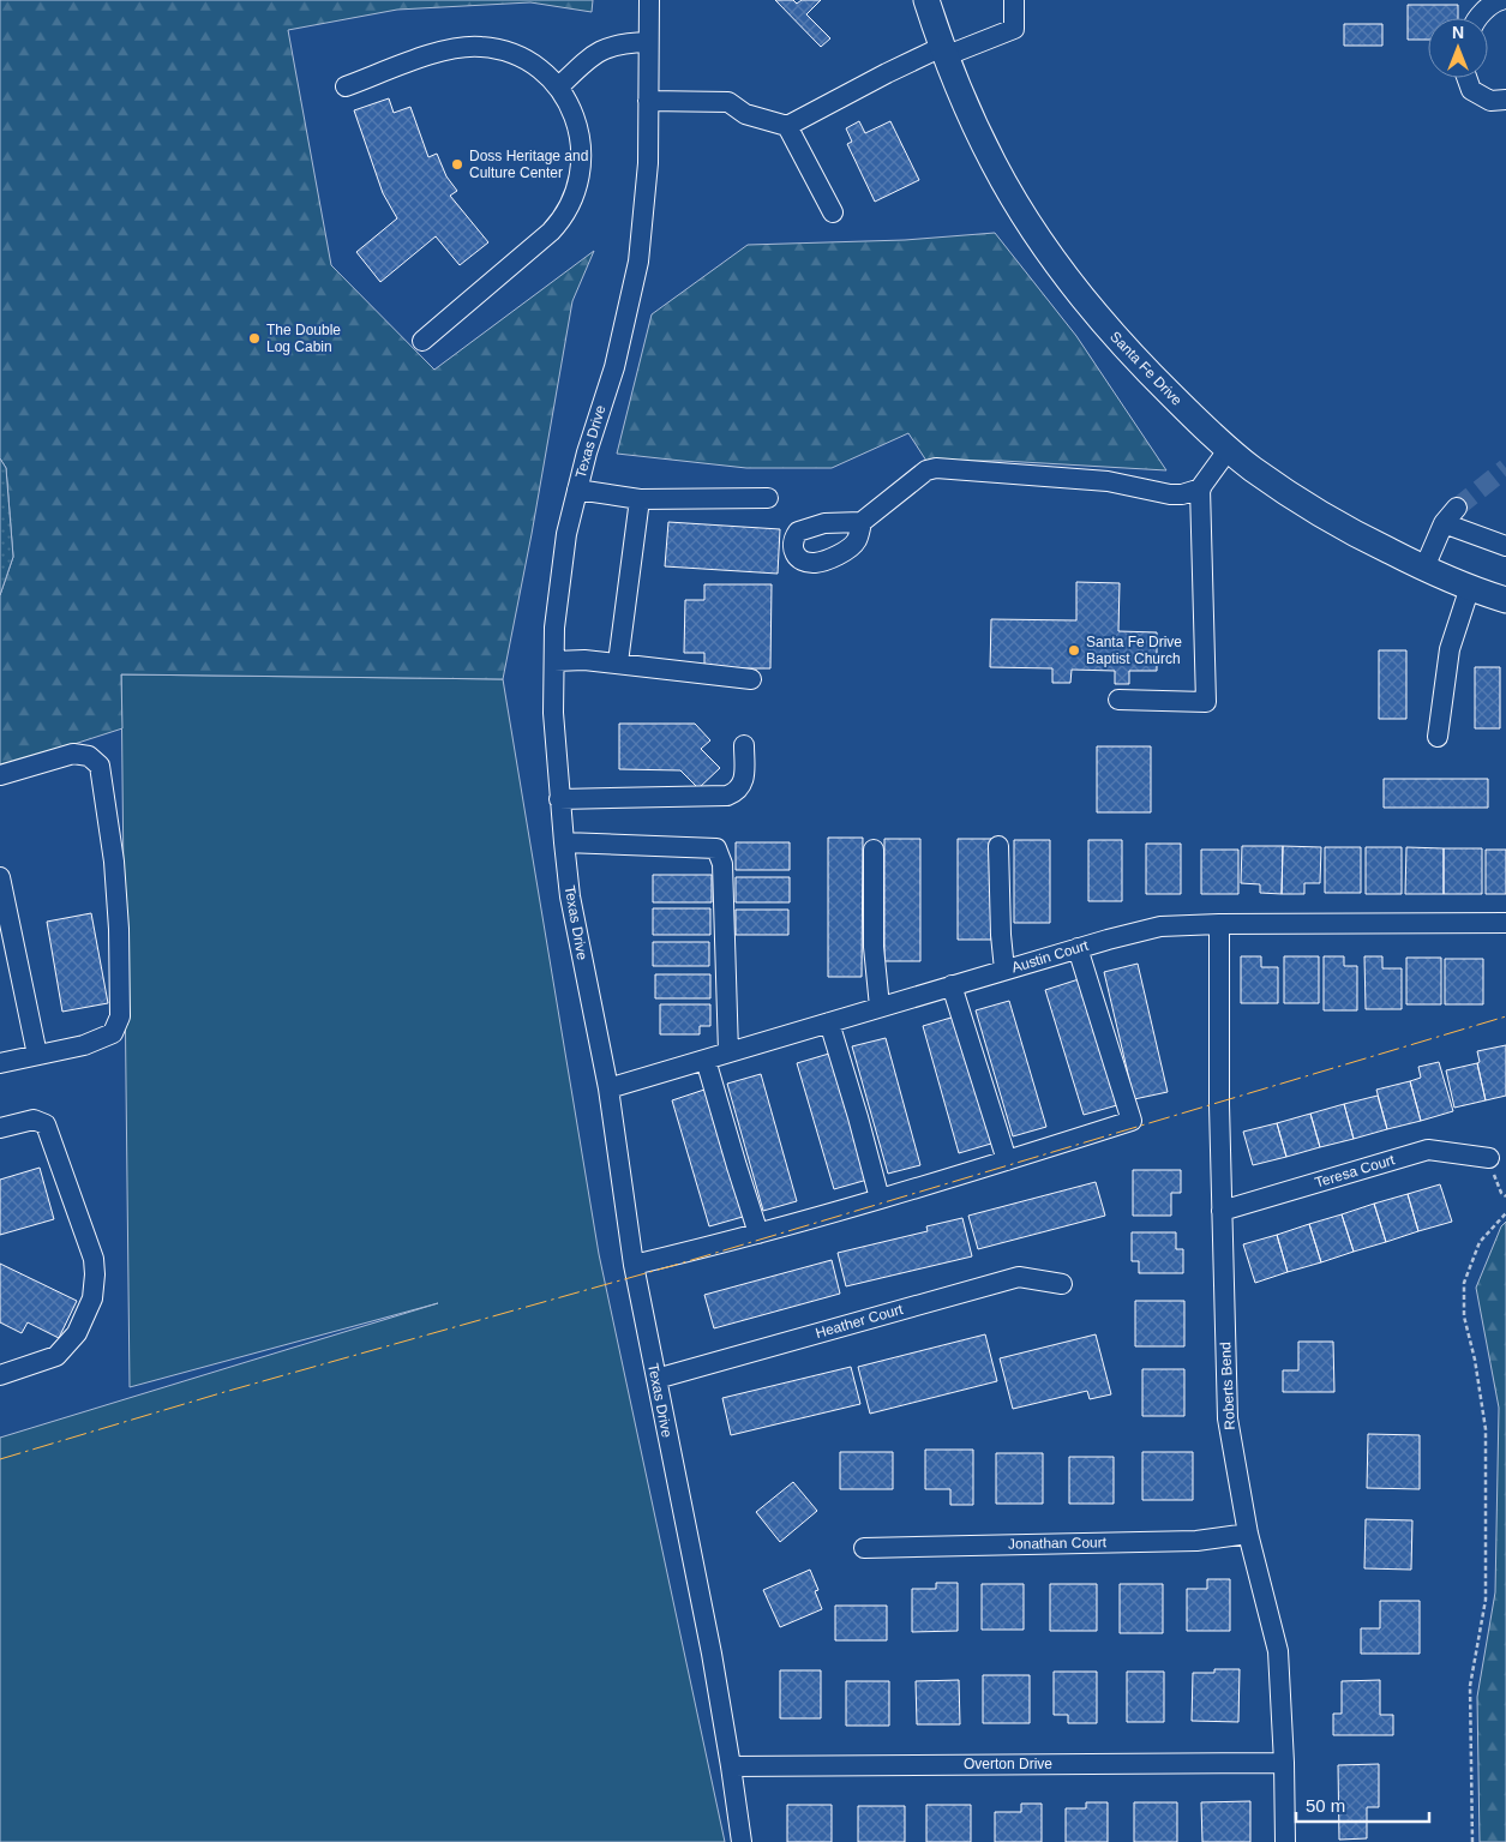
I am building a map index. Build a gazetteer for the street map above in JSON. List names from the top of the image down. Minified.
{"streets":{"main road":["Santa Fe Drive"],"street":["Texas Drive","Austin Court","Teresa Court","Heather Court","Roberts Bend","Jonathan Court","Overton Drive"]},"crossings":[["Texas Drive","Austin Court"],["Texas Drive","Heather Court"],["Texas Drive","Overton Drive"],["Austin Court","Roberts Bend"],["Teresa Court","Roberts Bend"],["Roberts Bend","Jonathan Court"],["Roberts Bend","Overton Drive"]],"places":["Doss Heritage and Culture Center","The Double Log Cabin","Santa Fe Drive Baptist Church"],"scale_bar":"50 m","north":"top"}
